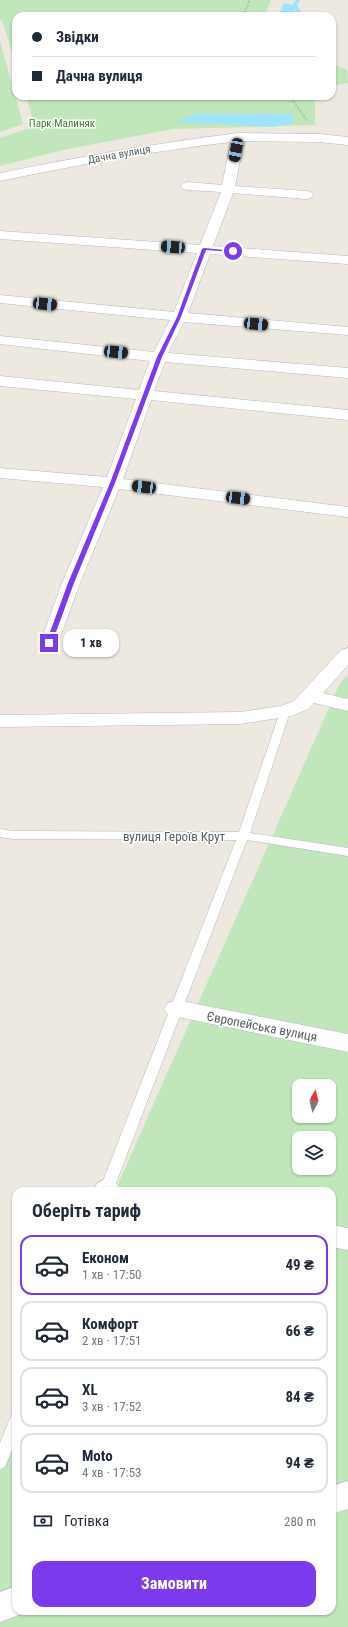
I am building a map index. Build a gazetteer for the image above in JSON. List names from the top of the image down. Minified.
{"streets":{"street":["Дачна вулиця","Європейська вулиця"],"lane":["вулиця Героїв Крут"]},"parks":["Парк Малиняк"],"north":"top","page":{"banner":["Звідки","Дачна вулиця"],"bubble":"1 хв","heading":"Оберіть тариф","list":[{"name":"Економ","note":"1 хв · 17:50","value":"49 ₴"},{"name":"Комфорт","note":"2 хв · 17:51","value":"66 ₴"},{"name":"XL","note":"3 хв · 17:52","value":"84 ₴"},{"name":"Moto","note":"4 хв · 17:53","value":"94 ₴"}],"pay":["Готівка","280 m"],"buttons":"Замовити"}}
